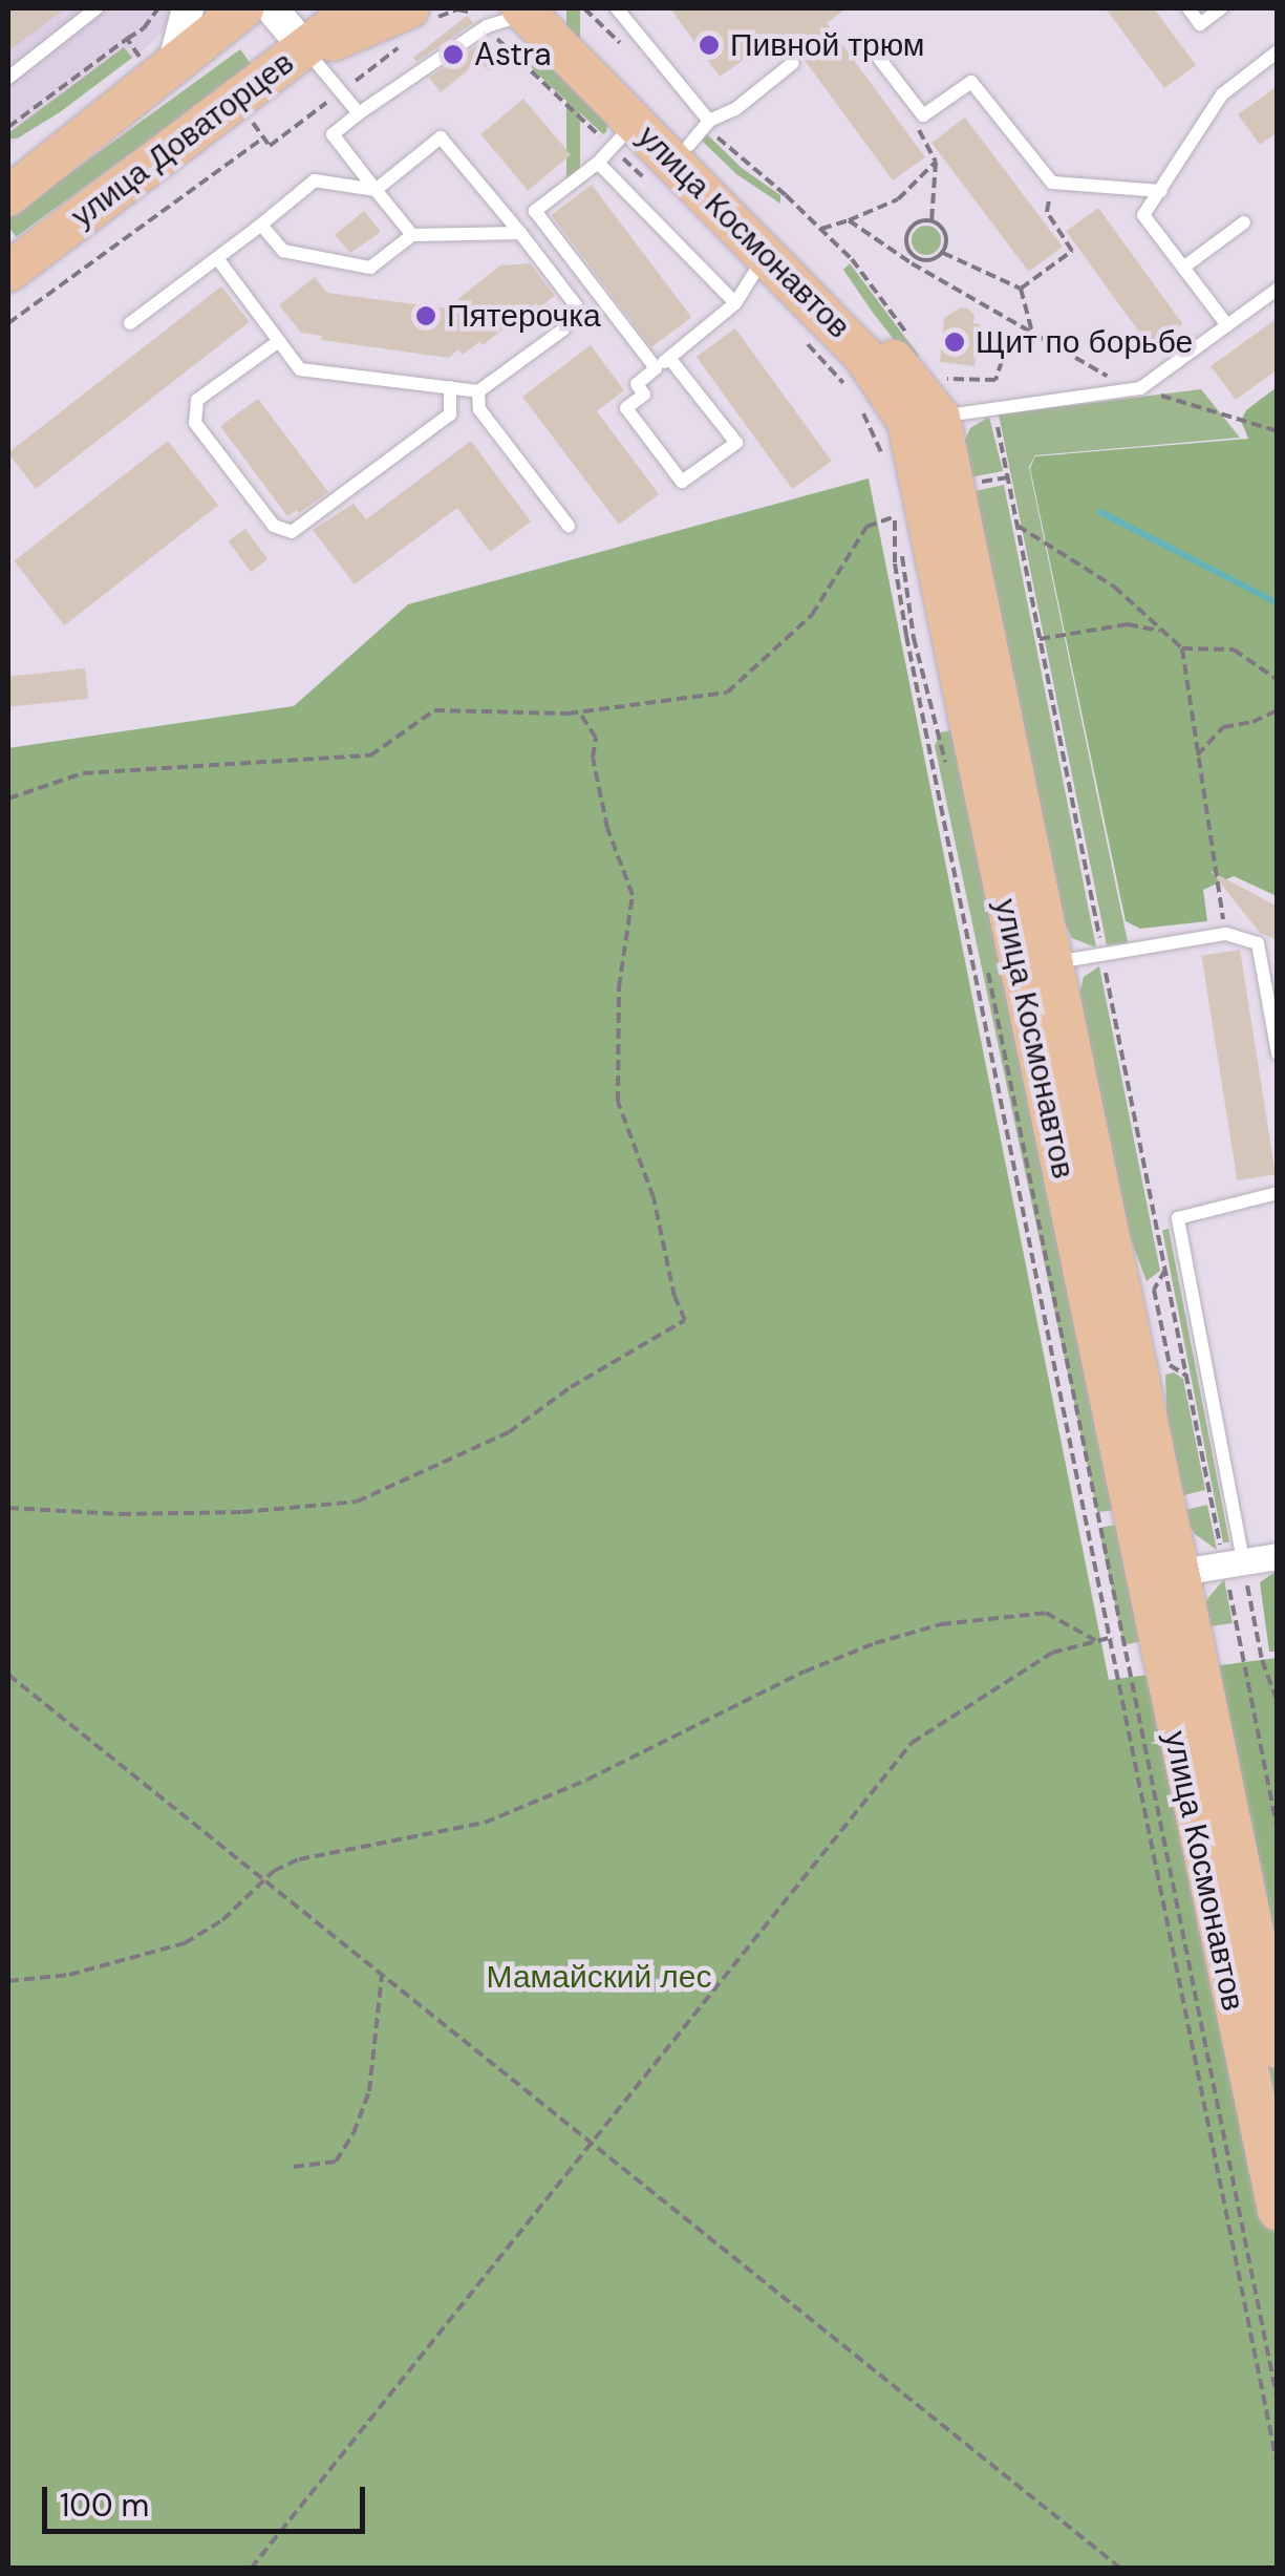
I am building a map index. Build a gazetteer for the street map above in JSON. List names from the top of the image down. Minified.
{"streets":{"main road":["улица Доваторцев","улица Космонавтов"]},"parks":["Мамайский лес"],"places":["Пивной трюм","Astra","Пятерочка","Щит по борьбе"],"scale_bar":"100 m"}
